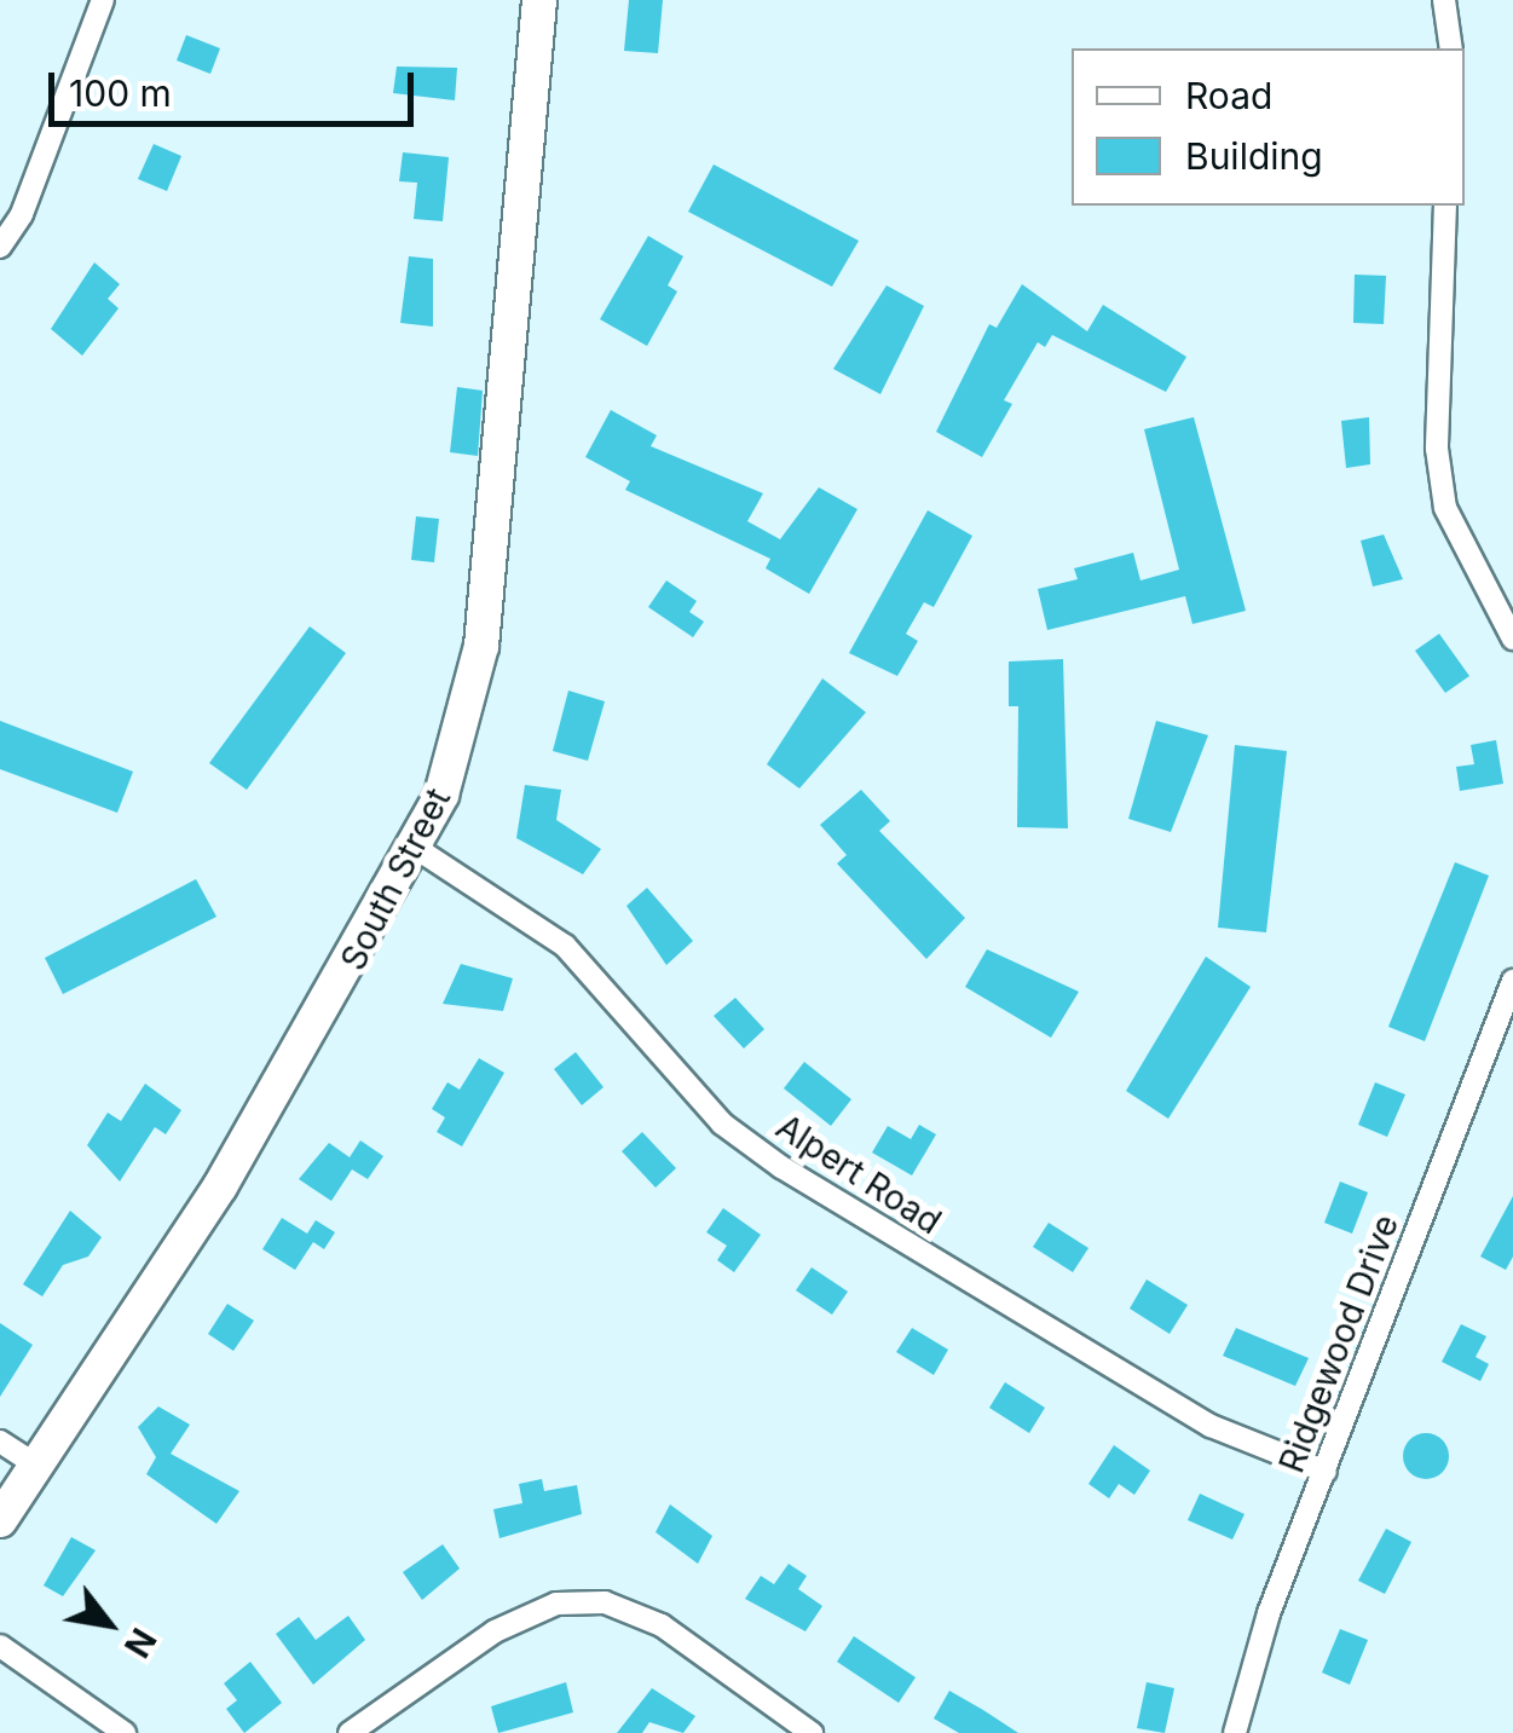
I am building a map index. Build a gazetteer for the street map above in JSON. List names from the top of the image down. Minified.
{"streets":{"street":["South Street","Alpert Road","Ridgewood Drive"]},"crossings":[["South Street","Alpert Road"],["Alpert Road","Ridgewood Drive"]],"legend":["Road","Building"],"scale_bar":"100 m","north":"bottom right"}
